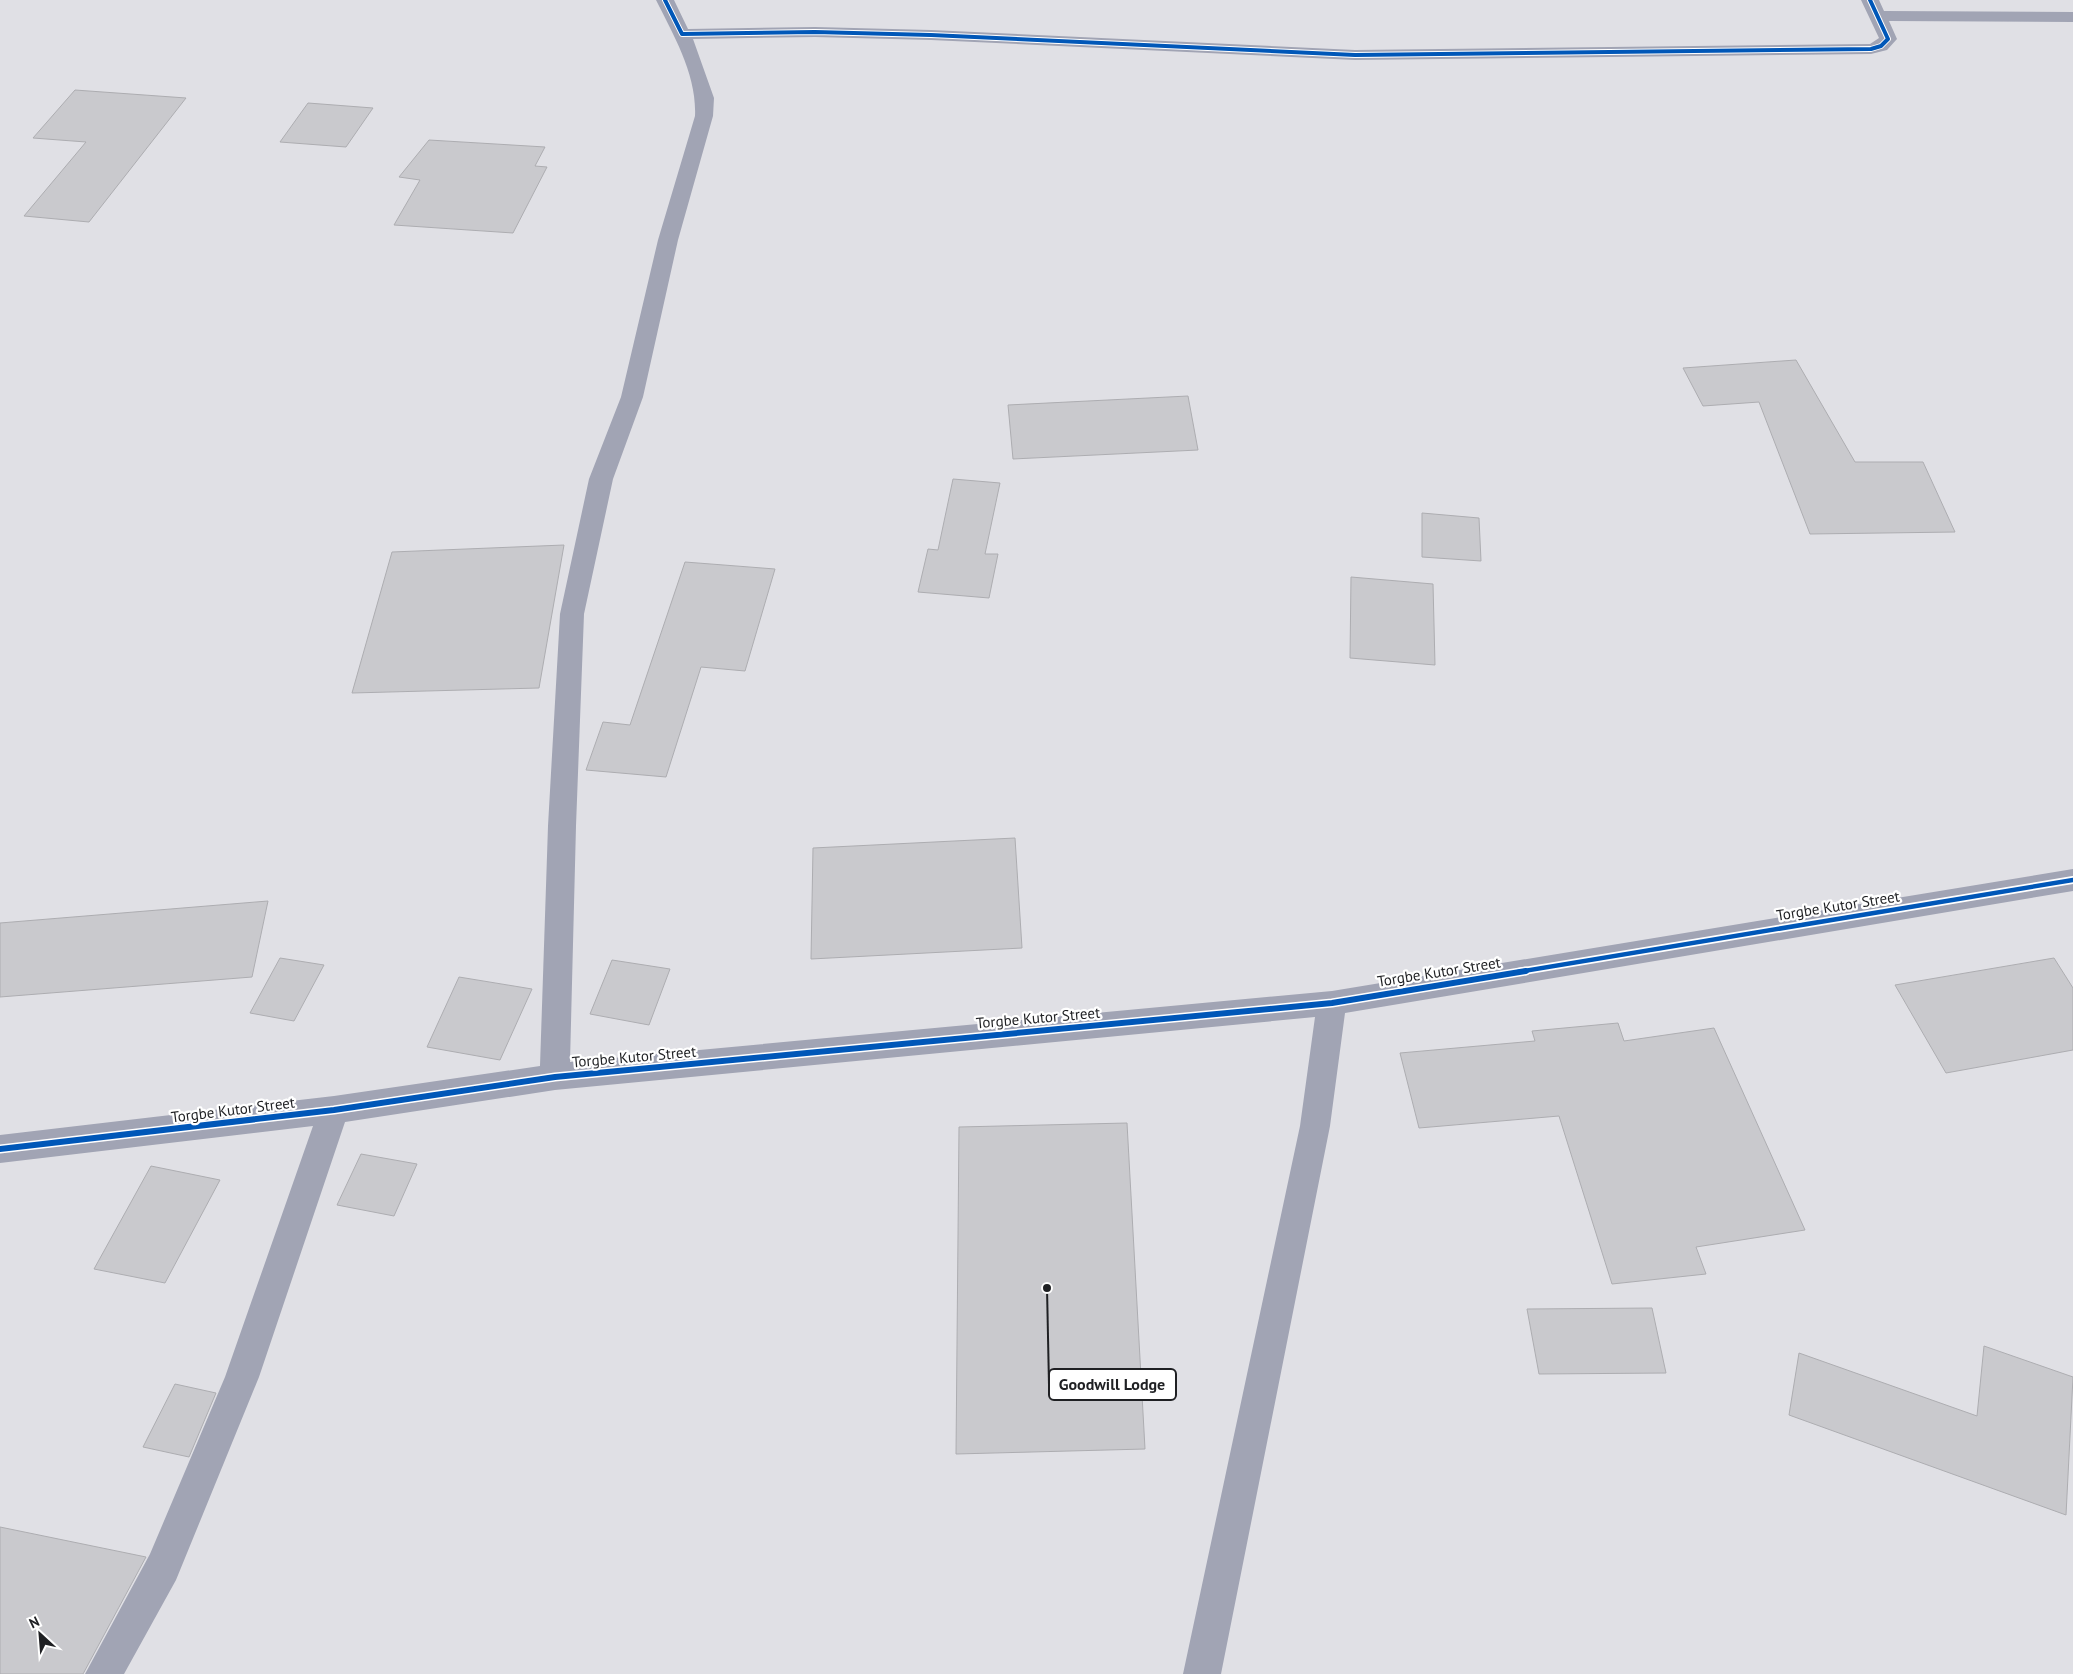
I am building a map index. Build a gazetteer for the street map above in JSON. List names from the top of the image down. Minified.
{"streets":{"street":["Torgbe Kutor Street"]},"places":["Goodwill Lodge"],"north":"top left"}
